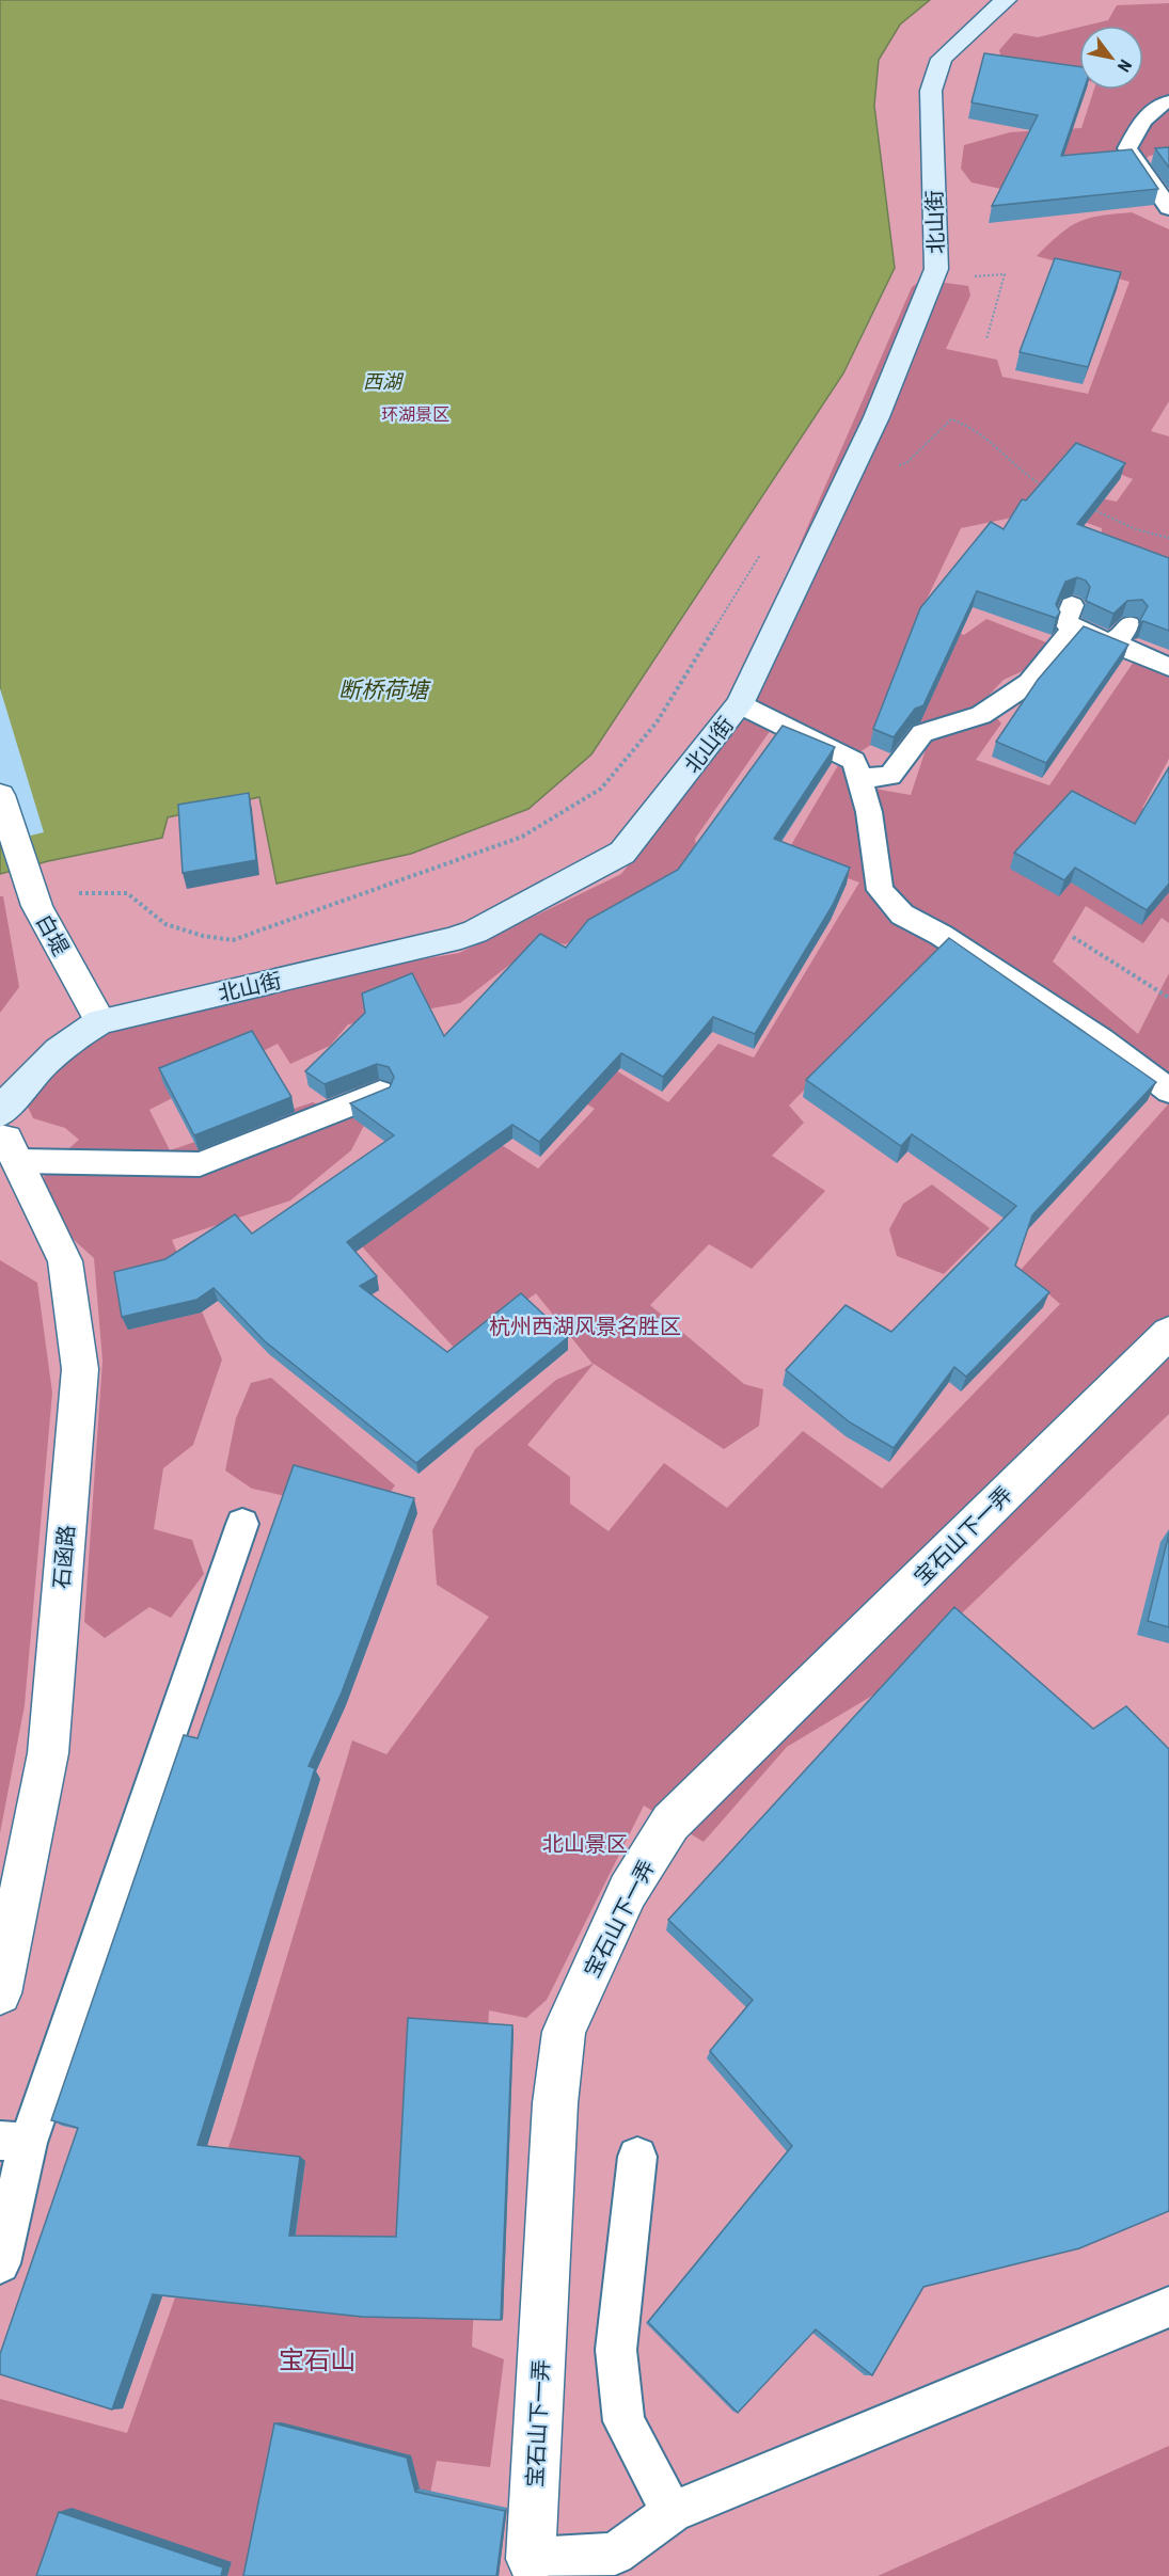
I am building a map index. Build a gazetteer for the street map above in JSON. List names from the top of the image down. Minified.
{"streets":{"main road":["北山街"],"street":["白堤","宝石山下一弄","石函路"]},"crossings":[["北山街","白堤"]],"water":["西湖","断桥荷塘"],"parks":["环湖景区","杭州西湖风景名胜区","北山景区","宝石山"],"north":"bottom right"}
